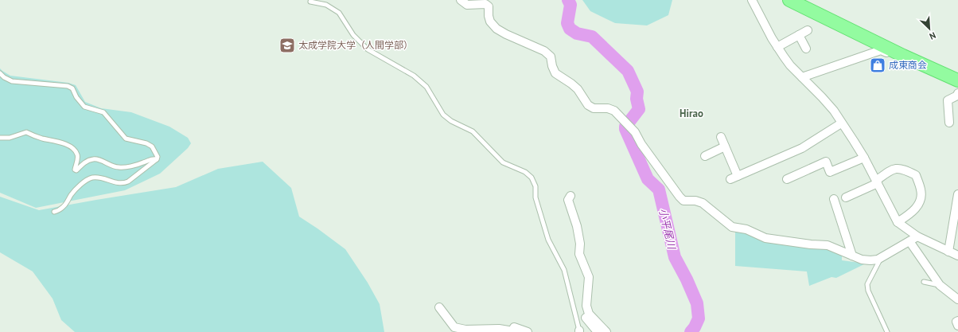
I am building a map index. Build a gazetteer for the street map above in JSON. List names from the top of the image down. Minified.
{"districts":["Hirao"],"water":["小平尾川"],"places":{"school or university":["太成学院大学（人間学部）"],"shop":["成東商会"]},"north":"bottom right"}
